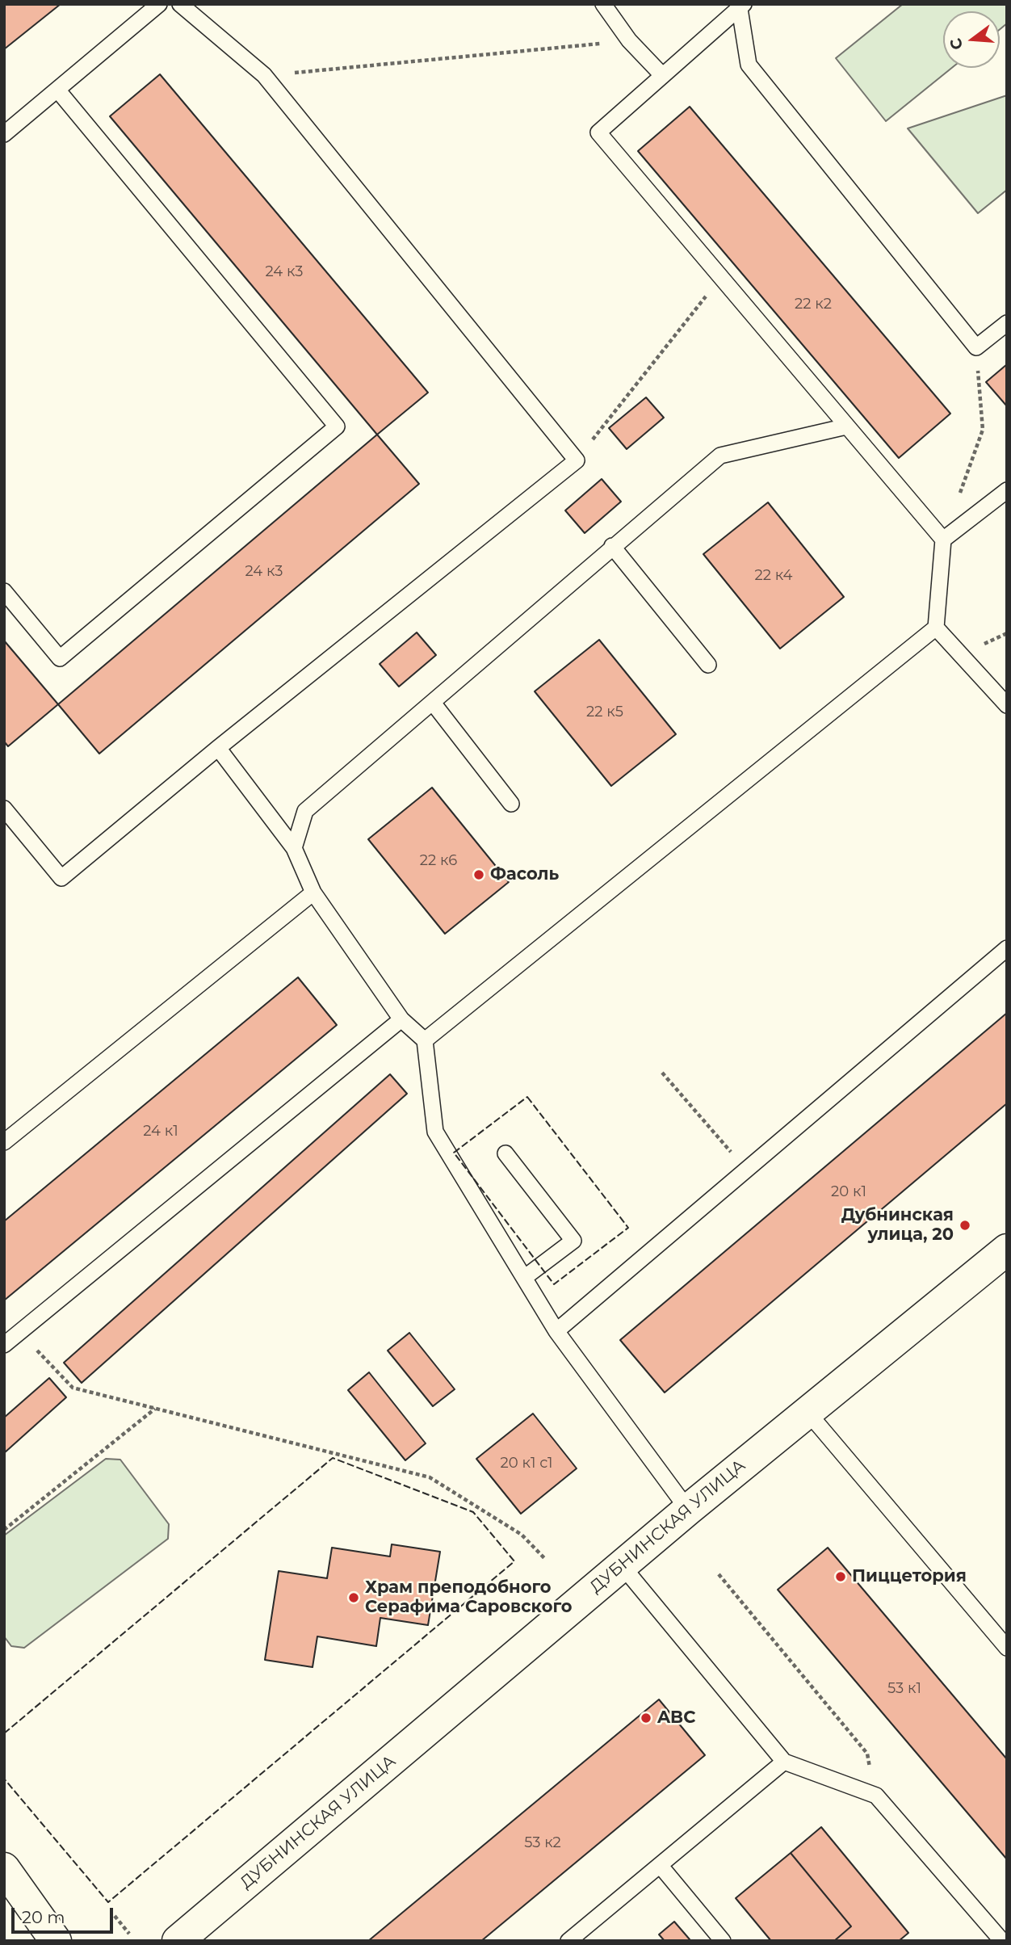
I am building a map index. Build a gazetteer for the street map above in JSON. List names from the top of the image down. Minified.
{"streets":{"main road":["ДУБНИНСКАЯ УЛИЦА"]},"places":["Фасоль","Дубнинская улица, 20","Пиццетория","Храм преподобного Серафима Саровского","ABC"],"house_numbers":["24 к3","22 к2","24 к3","22 к4","22 к5","22 к6","24 к1","20 к1","20 к1 с1","53 к1","53 к2"],"scale_bar":"20 m","north":"left"}
